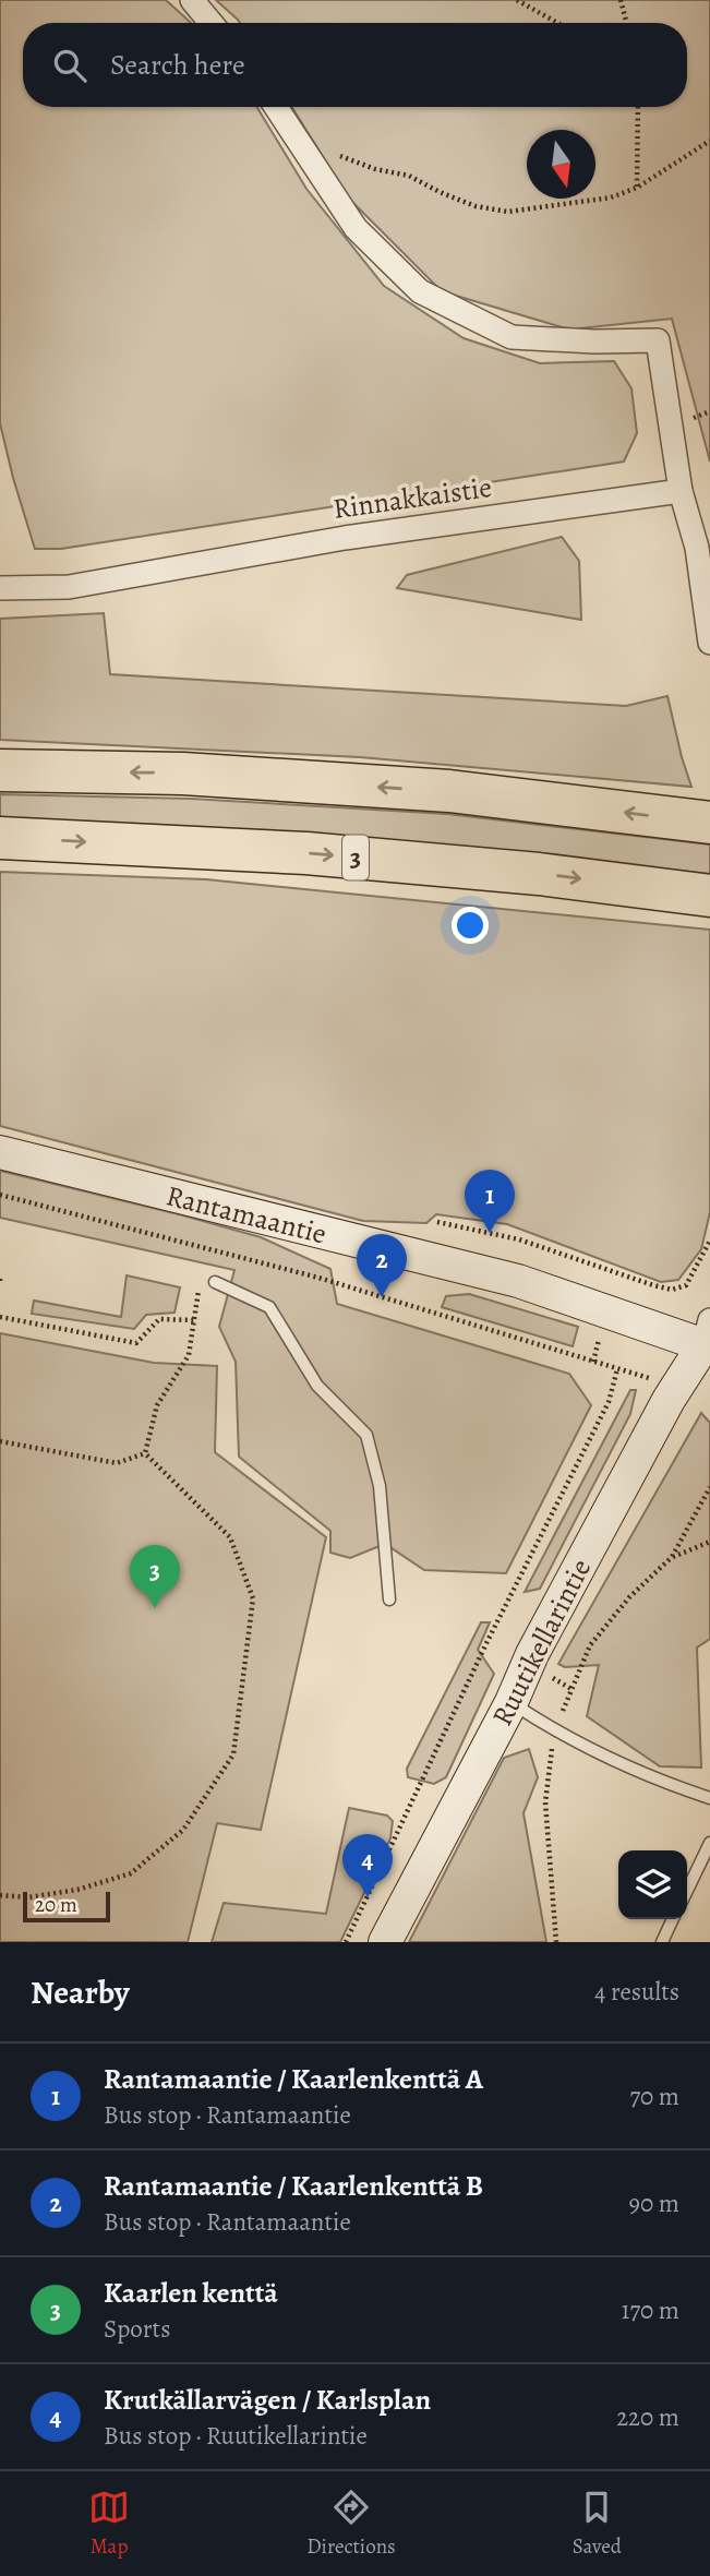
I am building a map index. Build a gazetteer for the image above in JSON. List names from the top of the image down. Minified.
{"streets":{"highway":["3"],"main road":["Rantamaantie","Ruutikellarintie"],"street":["Rinnakkaistie"]},"crossings":[["Rantamaantie","Ruutikellarintie"]],"scale_bar":"20 m","north":"bottom","page":{"search":"Search here","pins":["1","2","3","4"],"scale":"20 m","heading":["Nearby","4 results"],"list":[{"mark":"1","name":"Rantamaantie / Kaarlenkenttä A","note":"Bus stop · Rantamaantie","value":"70 m"},{"mark":"2","name":"Rantamaantie / Kaarlenkenttä B","note":"Bus stop · Rantamaantie","value":"90 m"},{"mark":"3","name":"Kaarlen kenttä","note":"Sports","value":"170 m"},{"mark":"4","name":"Krutkällarvägen / Karlsplan","note":"Bus stop · Ruutikellarintie","value":"220 m"}],"nav":["Map","Directions","Saved"]}}
